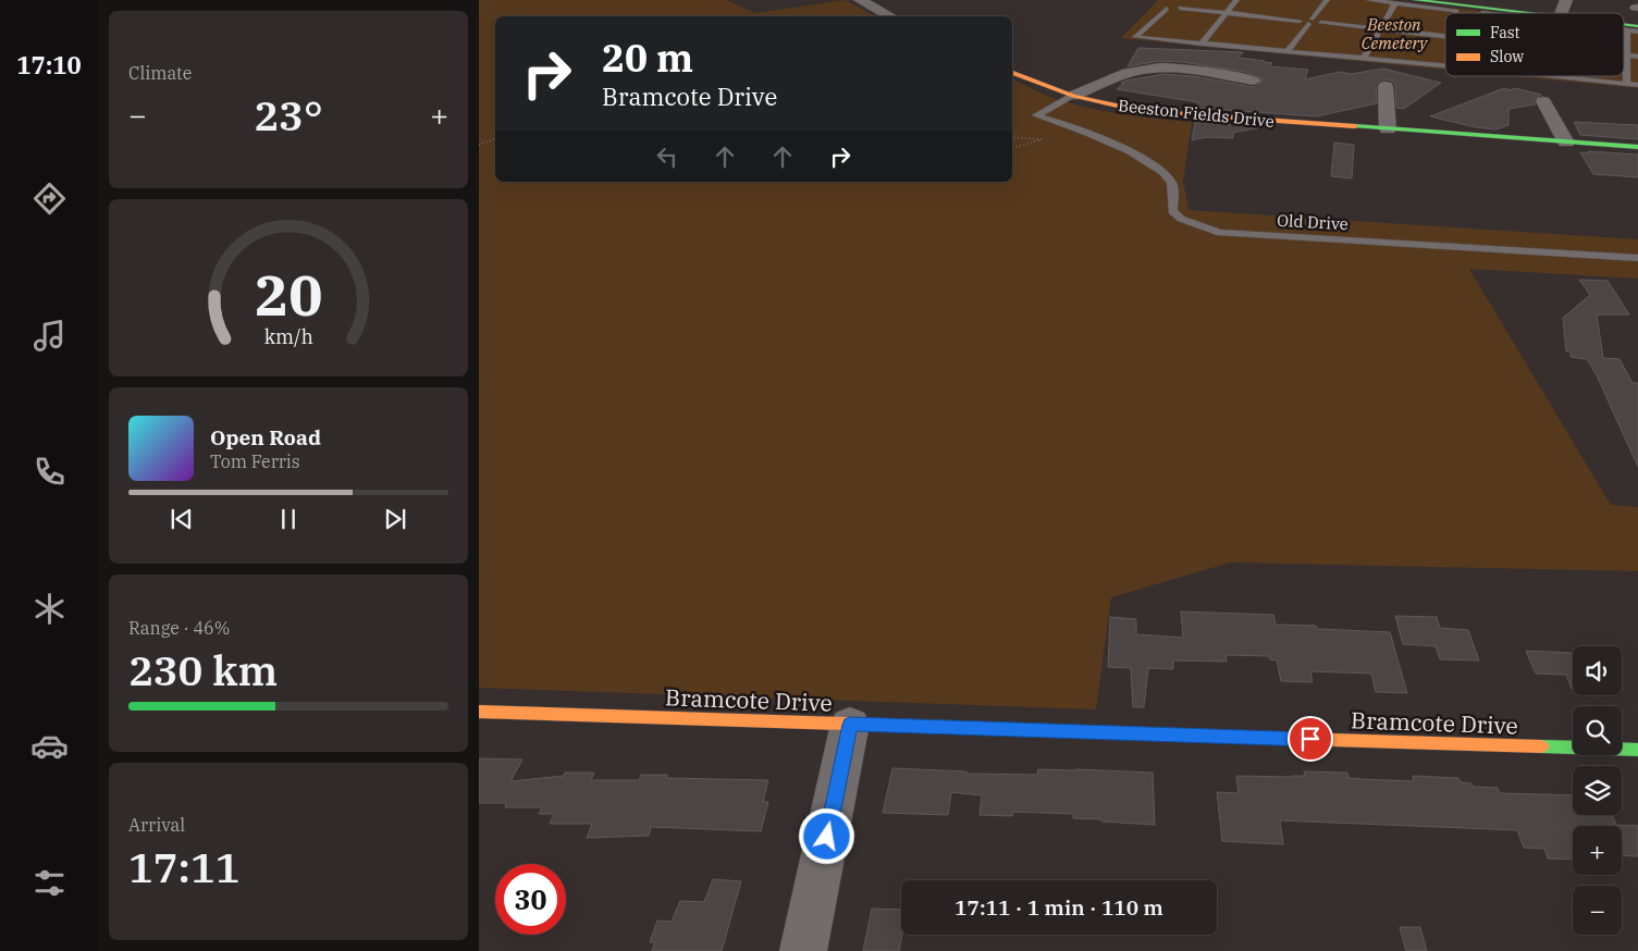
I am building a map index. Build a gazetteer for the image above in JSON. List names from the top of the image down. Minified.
{"streets":{"street":["Beeston Fields Drive","Bramcote Drive"],"lane":["Old Drive"]},"crossings":[["Beeston Fields Drive","Old Drive"]],"parks":["Beeston Cemetery"],"legend":["Fast","Slow"],"page":{"tabs":"17:10","tile":["Climate",["Range · 46%","230 km"],["Arrival","17:11"]],"turn":["20 m","Bramcote Drive"],"heat":["−","23°","+"],"song":["Open Road","Tom Ferris"],"map_buttons":["+","−"],"limit":"30","trip":"17:11 · 1 min · 110 m","gauge":["20","km/h"]}}
